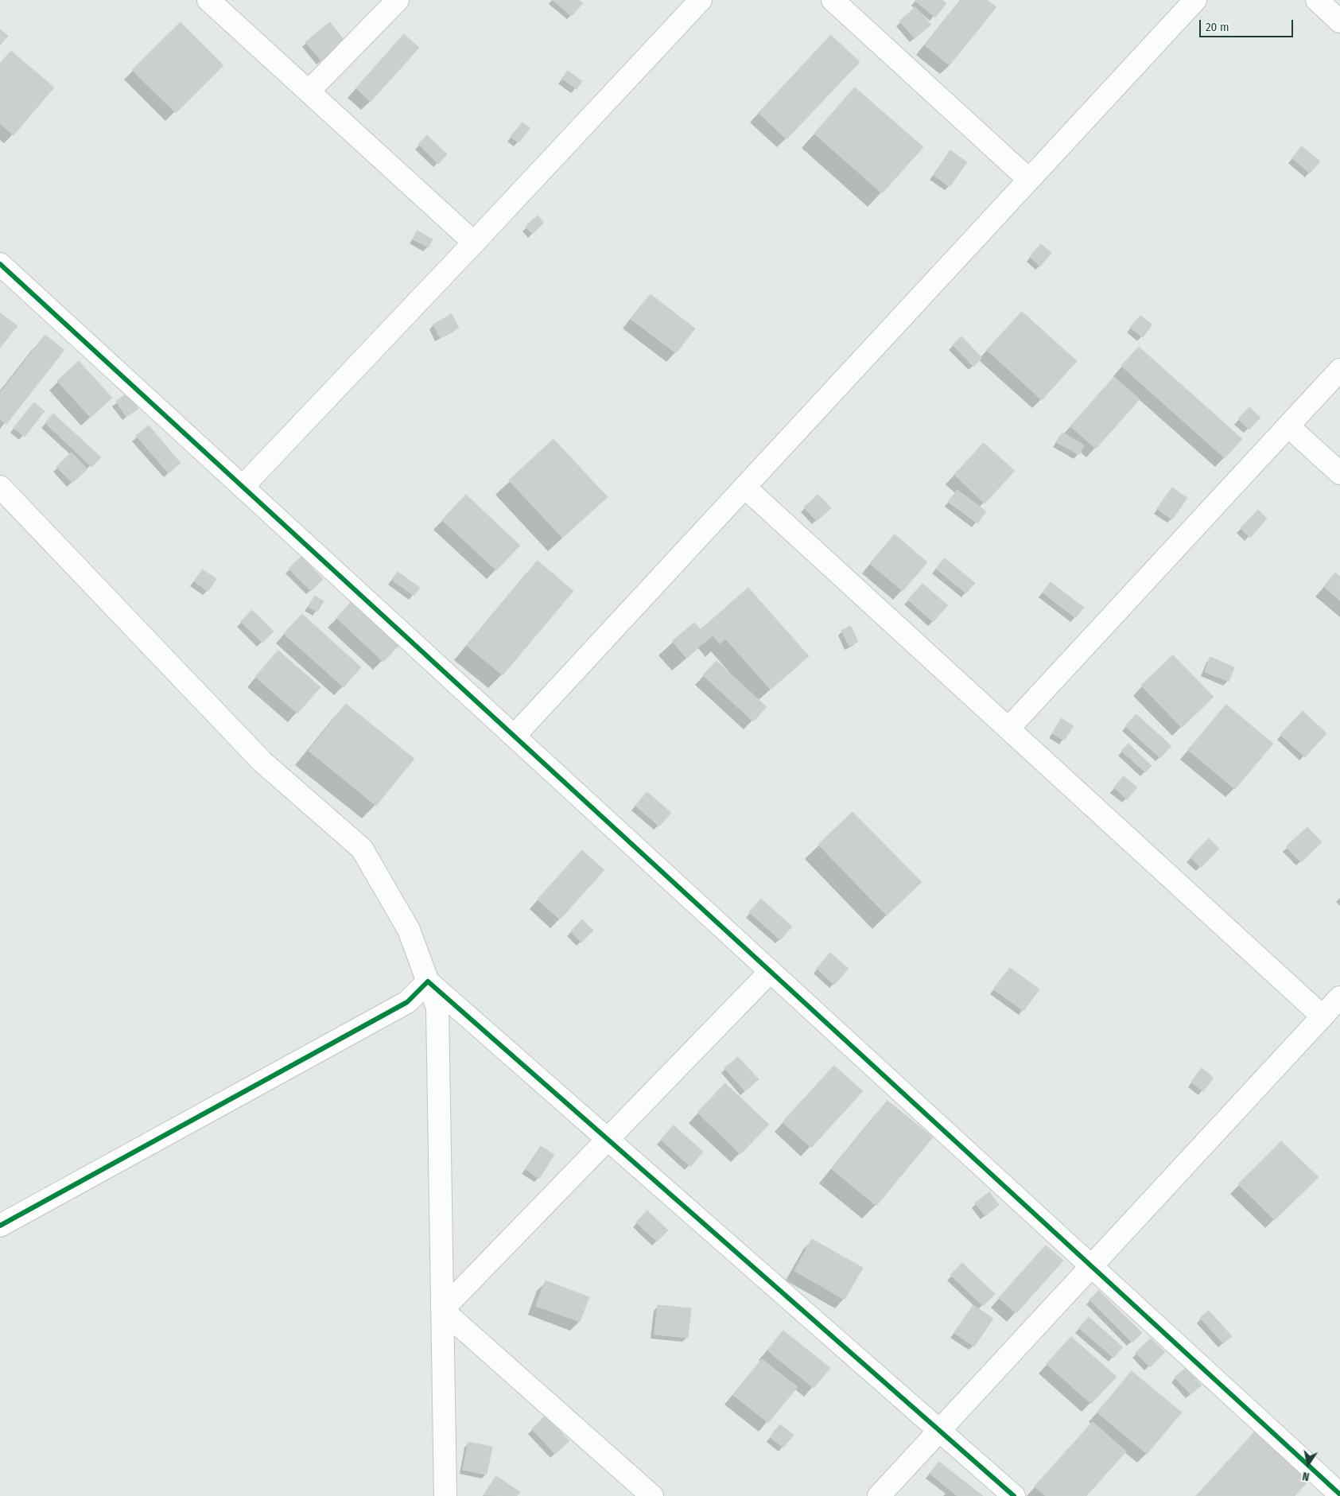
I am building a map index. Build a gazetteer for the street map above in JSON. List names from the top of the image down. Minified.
{"scale_bar":"20 m","north":"bottom"}
